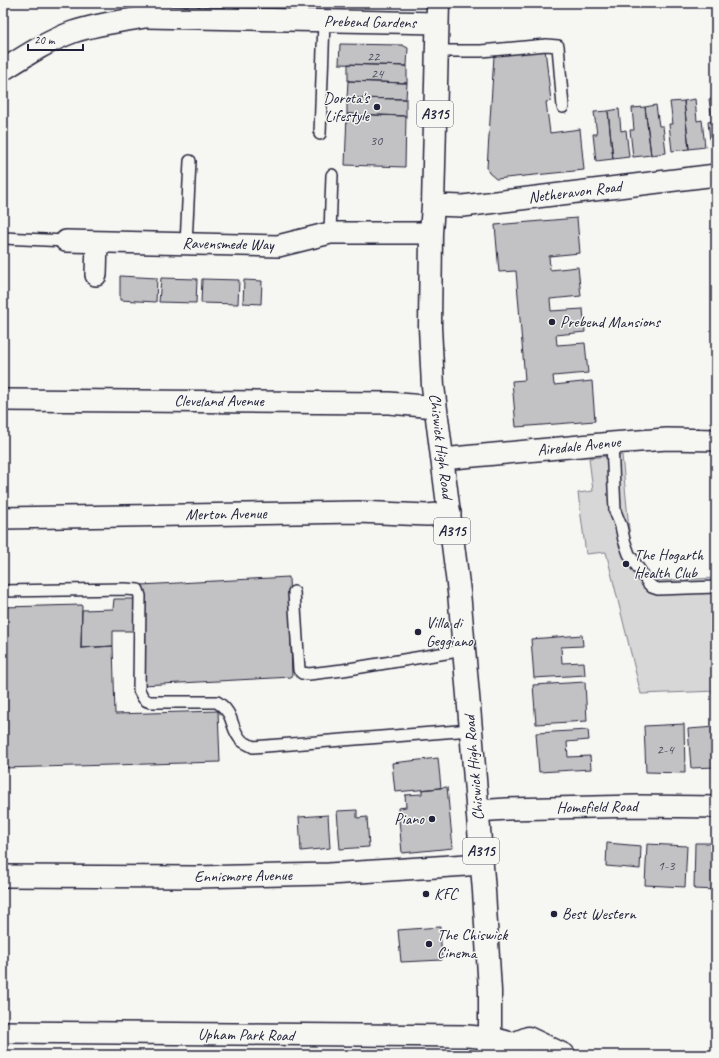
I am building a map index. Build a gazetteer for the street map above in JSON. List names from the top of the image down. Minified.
{"streets":{"main road":["A315","Chiswick High Road"],"street":["Prebend Gardens","Netheravon Road","Ravensmede Way","Cleveland Avenue","Airedale Avenue","Merton Avenue","Homefield Road","Ennismore Avenue","Upham Park Road"]},"crossings":[["Prebend Gardens","Chiswick High Road"],["Netheravon Road","Chiswick High Road"],["Ravensmede Way","Chiswick High Road"],["Cleveland Avenue","Chiswick High Road"],["Chiswick High Road","Airedale Avenue"],["Chiswick High Road","Merton Avenue"],["Chiswick High Road","Homefield Road"],["Chiswick High Road","Ennismore Avenue"],["Chiswick High Road","Upham Park Road"]],"places":["Dorota's Lifestyle","Prebend Mansions","The Hogarth Health Club","Villa di Geggiano","Piano","KFC","Best Western","The Chiswick Cinema"],"house_numbers":["22","24","30","2-4","1-3"],"scale_bar":"20 m"}
